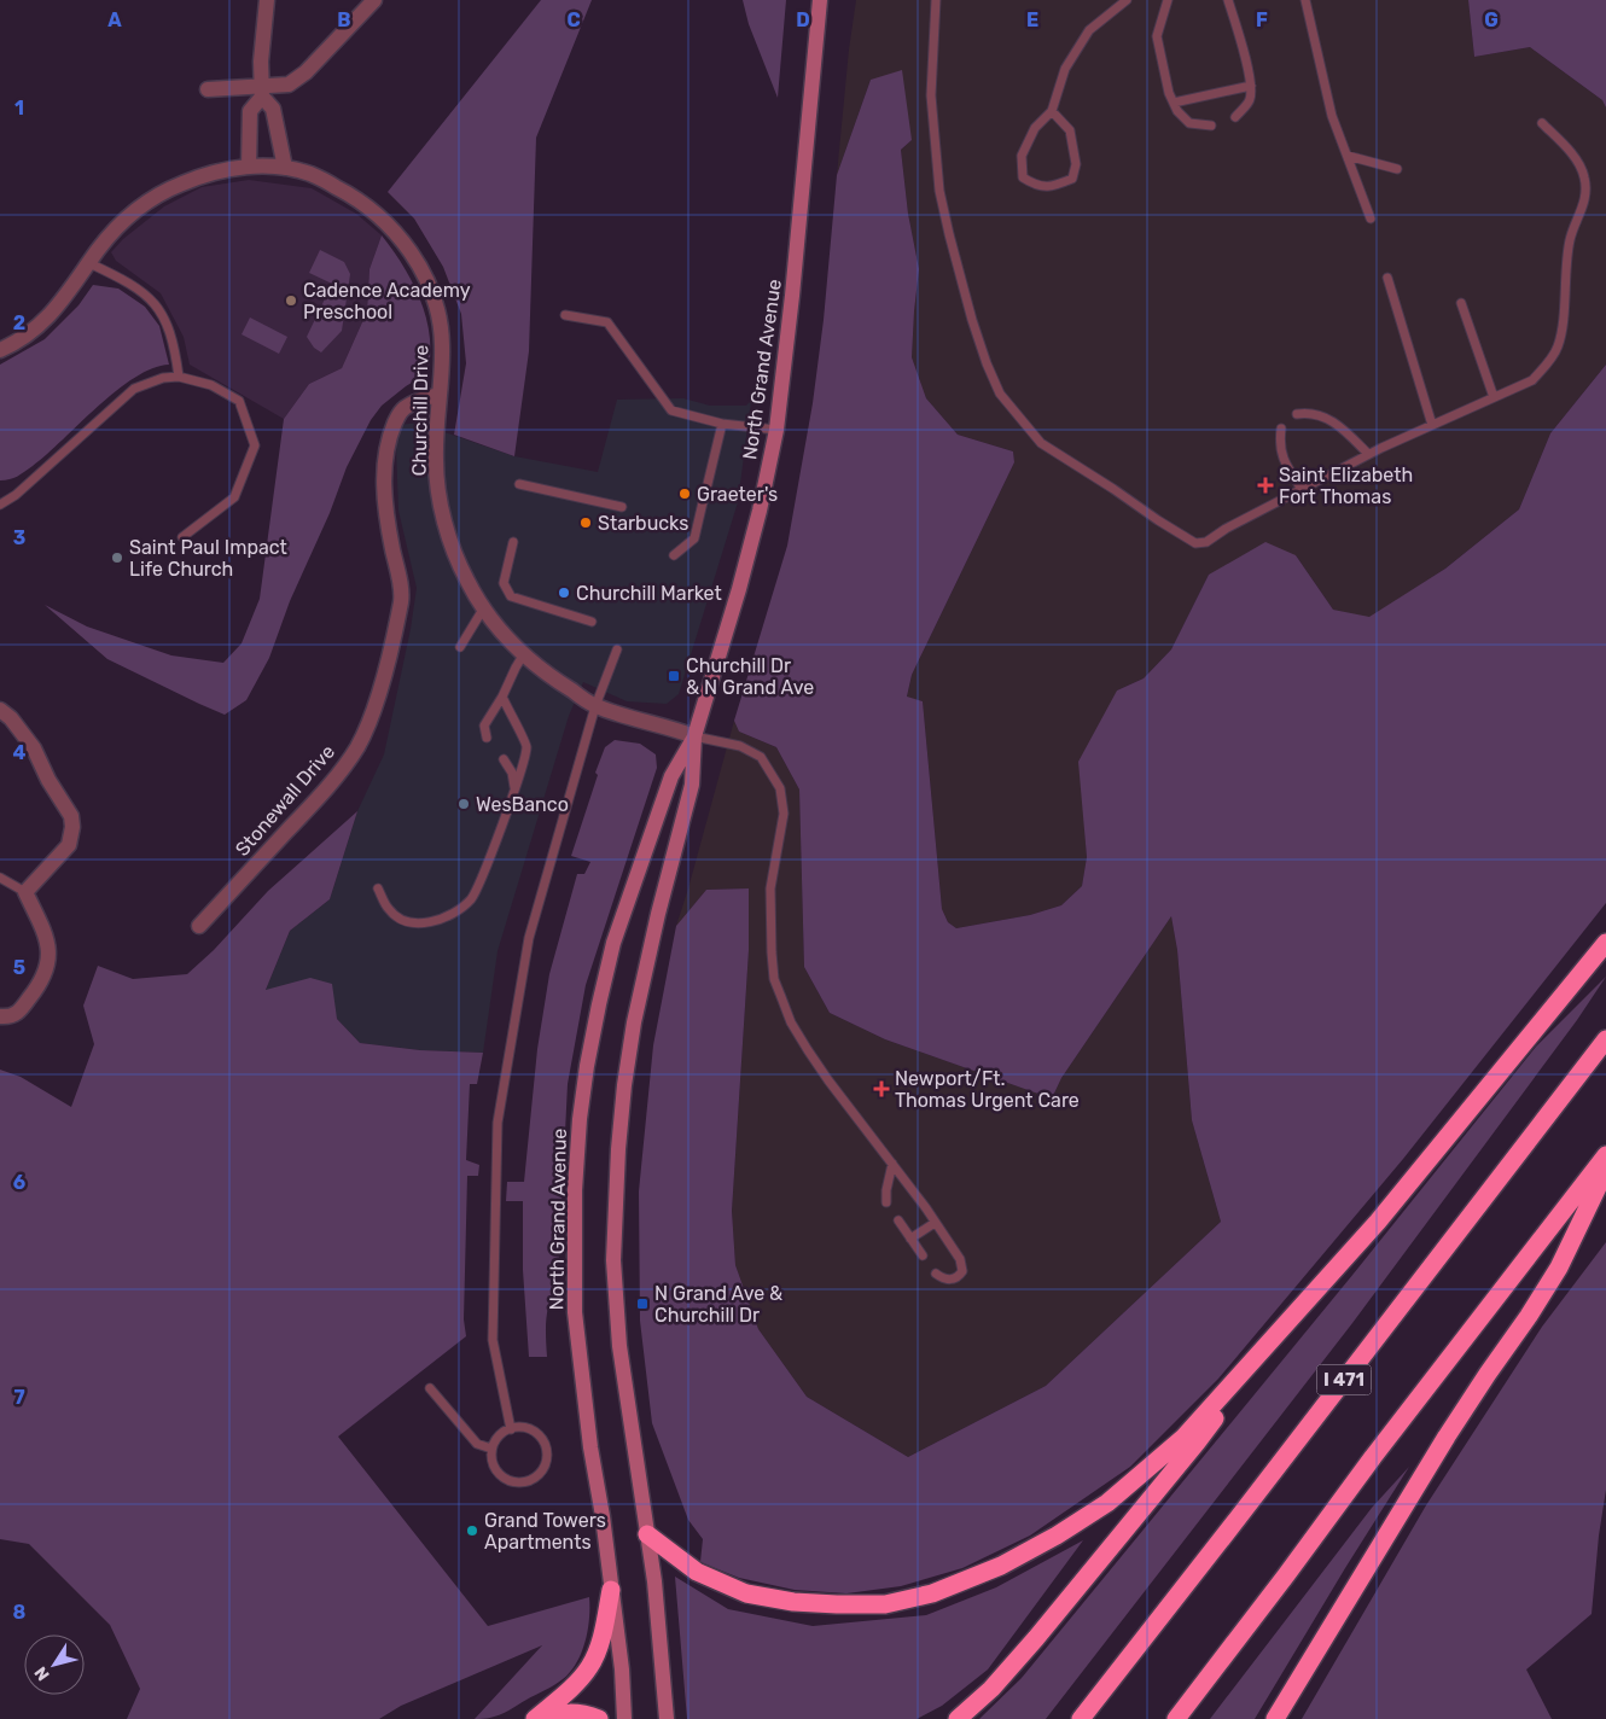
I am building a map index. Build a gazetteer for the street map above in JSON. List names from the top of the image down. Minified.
{"streets":{"highway":["I 471"],"main road":["North Grand Avenue"],"street":["Churchill Drive","Stonewall Drive"]},"crossings":[["North Grand Avenue","Churchill Drive"],["Churchill Drive","Stonewall Drive"]],"places":{"other":["Cadence Academy Preschool","Graeter's","Starbucks","Saint Paul Impact Life Church","Churchill Market","WesBanco","Grand Towers Apartments"],"health":["Saint Elizabeth Fort Thomas","Newport/Ft. Thomas Urgent Care"],"transit":["Churchill Dr & N Grand Ave","N Grand Ave & Churchill Dr"]},"north":"bottom left","grid":{"columns":["A","B","C","D","E","F","G"],"rows":["1","2","3","4","5","6","7","8"]}}
